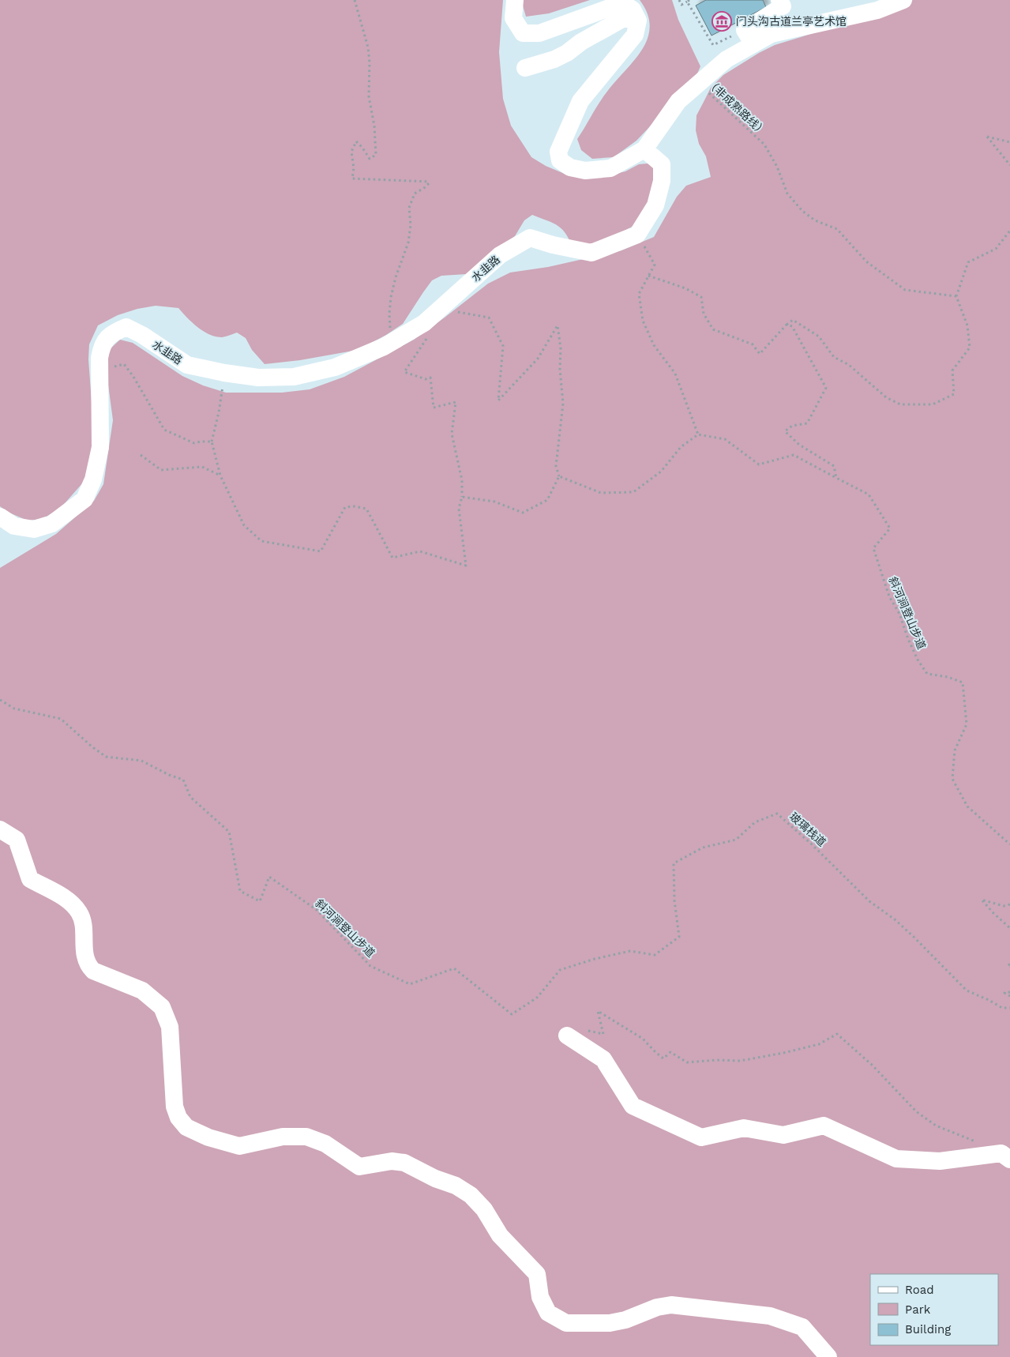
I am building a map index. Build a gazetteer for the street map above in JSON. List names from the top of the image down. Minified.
{"streets":{"street":["水韭路"],"path":["（非成熟路线）","斜河涧登山步道","玻璃栈道"]},"crossings":[["斜河涧登山步道","玻璃栈道"]],"places":{"museum":["门头沟古道兰亭艺术馆"]},"legend":["Road","Park","Building"]}
